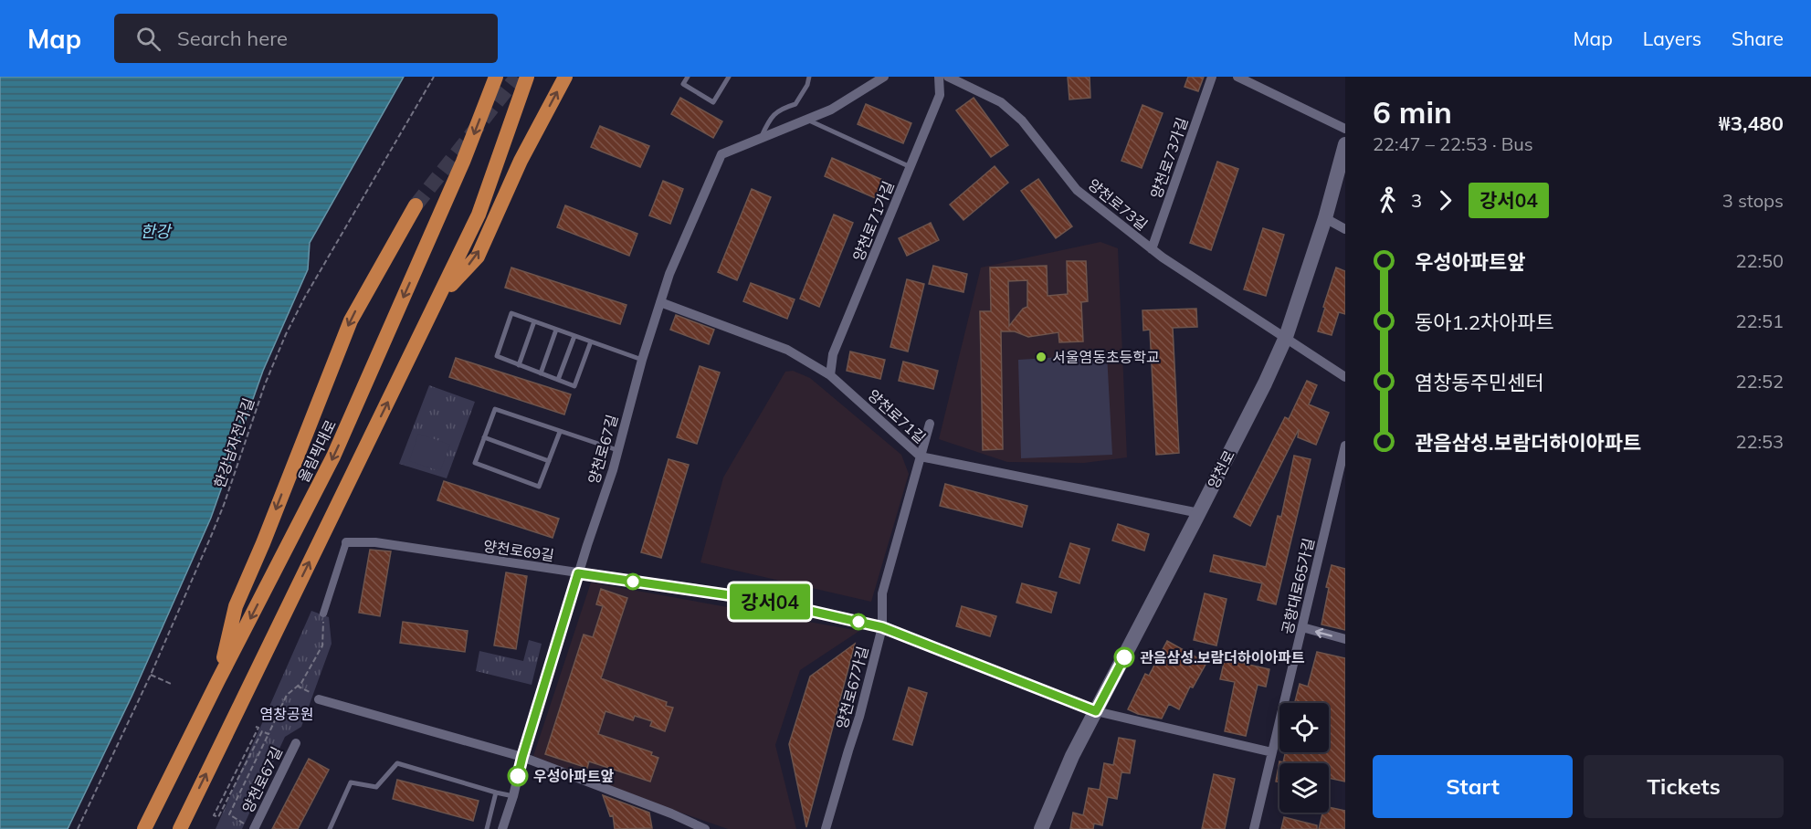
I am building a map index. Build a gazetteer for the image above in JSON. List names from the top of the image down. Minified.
{"streets":{"highway":["올림픽대로"],"main road":["양천로"],"street":["양천로73가길","양천로73길","양천로71가길","양천로71길","양천로67길","양천로69길","공항대로65가길","양천로67가길"],"path":["한강남자전거길"]},"crossings":[["양천로73가길","양천로73길"],["양천로73길","양천로"],["양천로71가길","양천로71길"],["양천로71길","양천로67길"],["양천로71길","양천로"],["양천로71길","양천로67가길"],["양천로67길","양천로69길"],["양천로","양천로69길"],["양천로69길","양천로67가길"]],"water":["한강"],"parks":["염창공원"],"places":["서울염동초등학교","관음삼성.보람더하이아파트","우성아파트앞"],"lines":["bus line 강서04"],"page":{"header":"Map","search":"Search here","nav":["Map","Layers","Share"],"on_map":"강서04","heading":["6 min","22:47 – 22:53 · Bus","₩3,480"],"legs":["3","강서04","3 stops"],"list":[{"name":"우성아파트앞","value":"22:50"},{"name":"동아1.2차아파트","value":"22:51"},{"name":"염창동주민센터","value":"22:52"},{"name":"관음삼성.보람더하이아파트","value":"22:53"}],"buttons":["Start","Tickets"]}}
